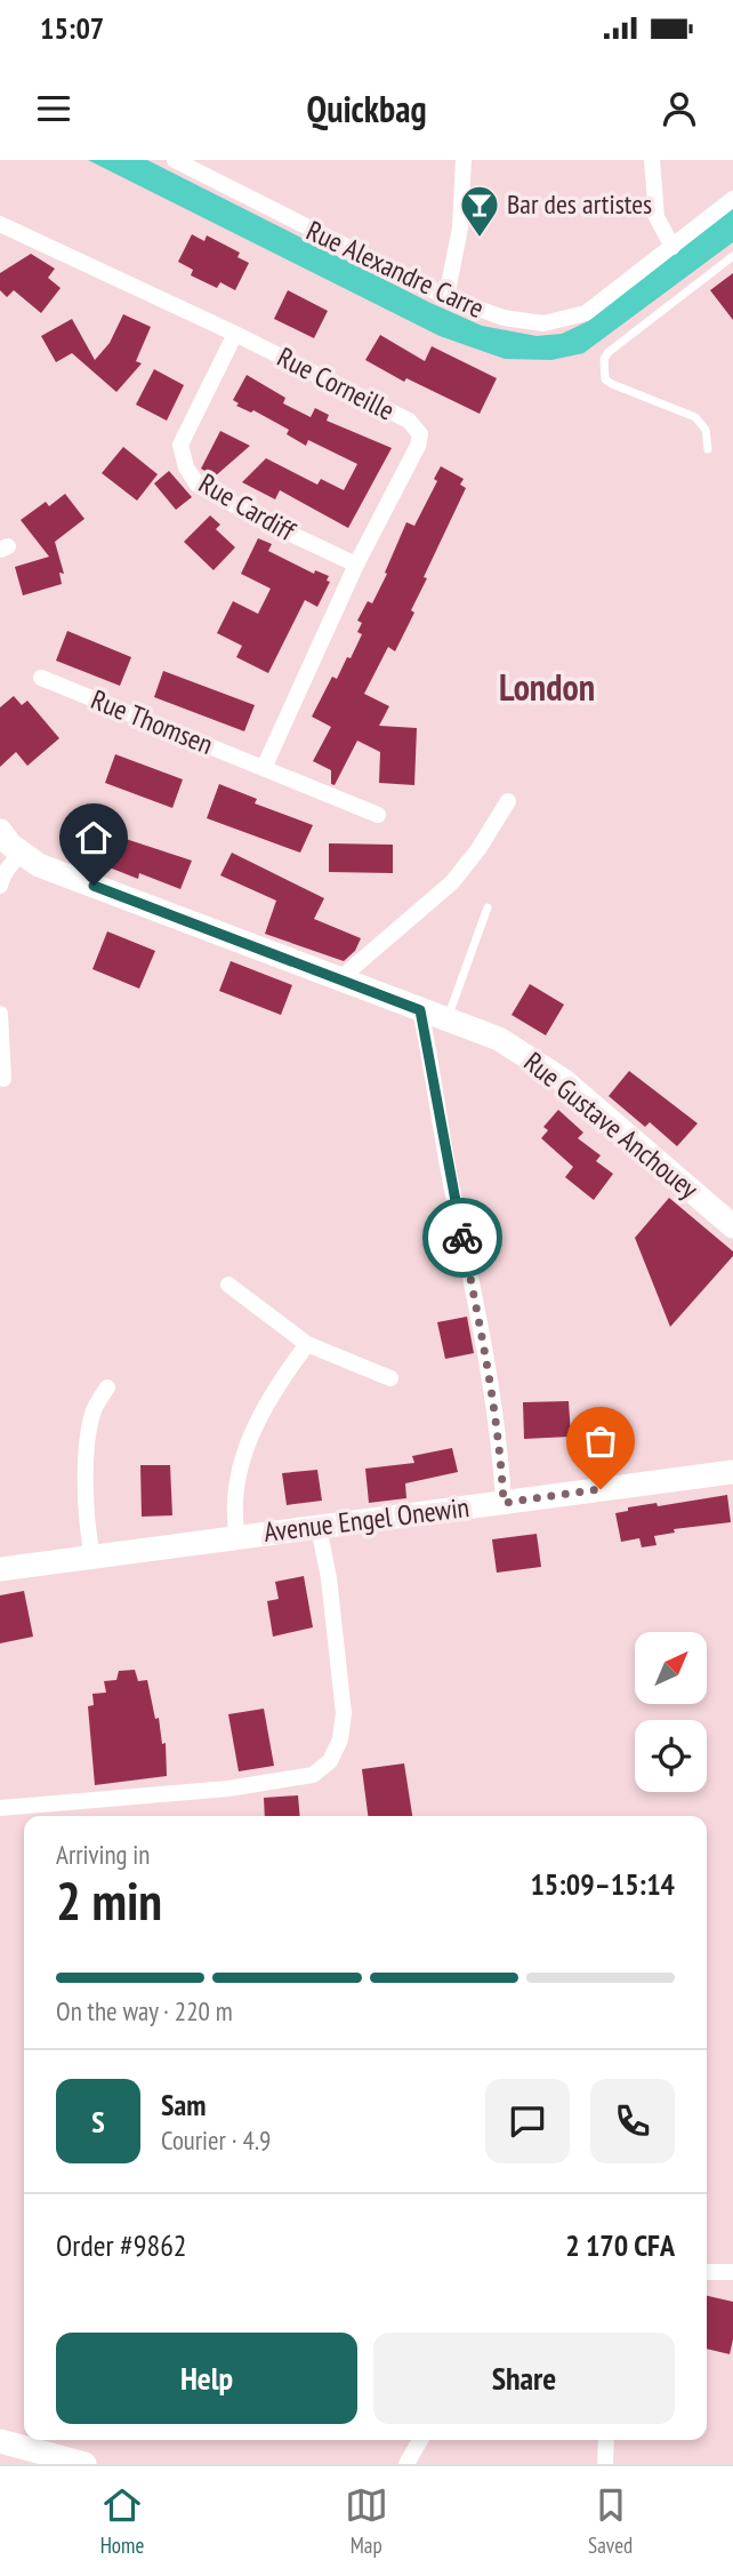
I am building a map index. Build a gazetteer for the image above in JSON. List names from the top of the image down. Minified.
{"streets":{"street":["Rue Alexandre Carre","Rue Corneille","Rue Cardiff","Rue Thomsen","Rue Gustave Anchouey","Avenue Engel Onewin"]},"crossings":[["Rue Corneille","Rue Cardiff"],["Rue Corneille","Rue Thomsen"]],"districts":["London"],"places":{"bar":["Bar des artistes"]},"north":"top right","page":{"status":"15:07","header":"Quickbag","heading":["2 min","Arriving in","15:09–15:14"],"panel":["Sam","Courier · 4.9","Order #9862","2 170 CFA"],"bar":"On the way · 220 m","round":"S","buttons":["Help","Share"],"tabs":["Home","Map","Saved"]}}
